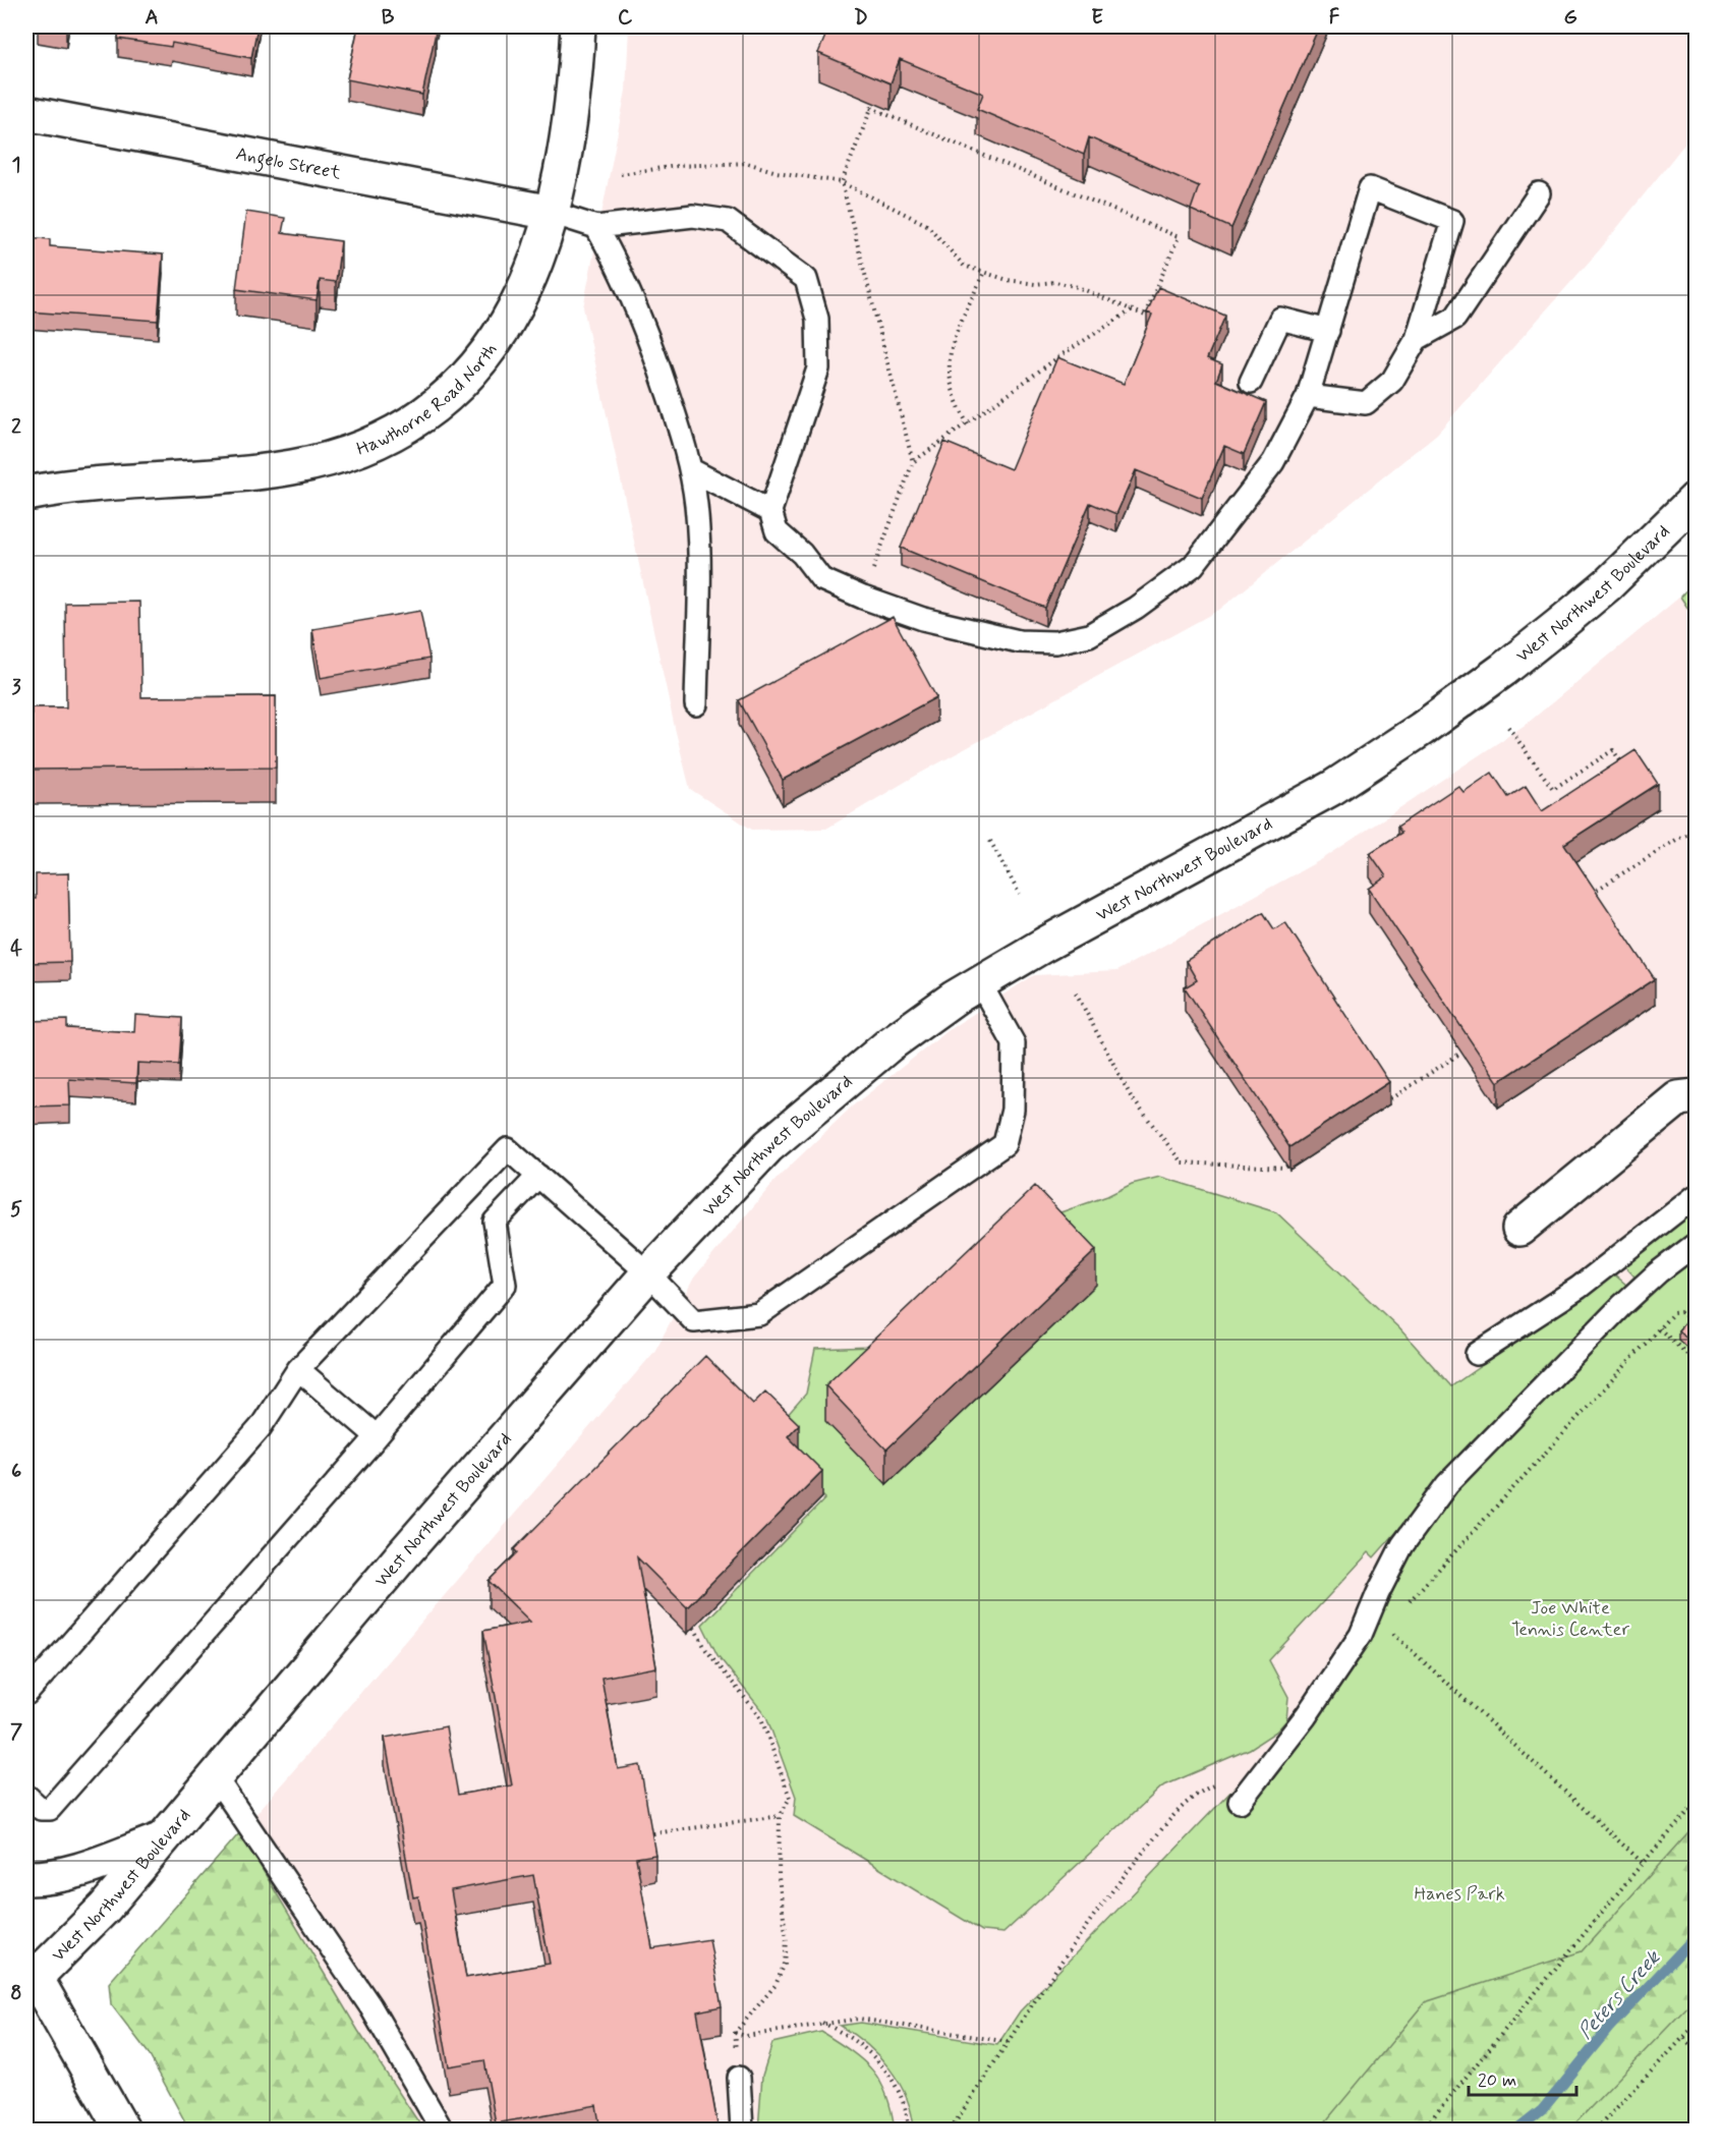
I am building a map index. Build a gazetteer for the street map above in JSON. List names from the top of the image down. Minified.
{"streets":{"main road":["Angelo Street","Hawthorne Road North","West Northwest Boulevard"]},"crossings":[["Angelo Street","Hawthorne Road North"]],"water":["Peters Creek"],"parks":["Joe White Tennis Center","Hanes Park"],"scale_bar":"20 m","grid":{"columns":["A","B","C","D","E","F","G"],"rows":["1","2","3","4","5","6","7","8"]}}
